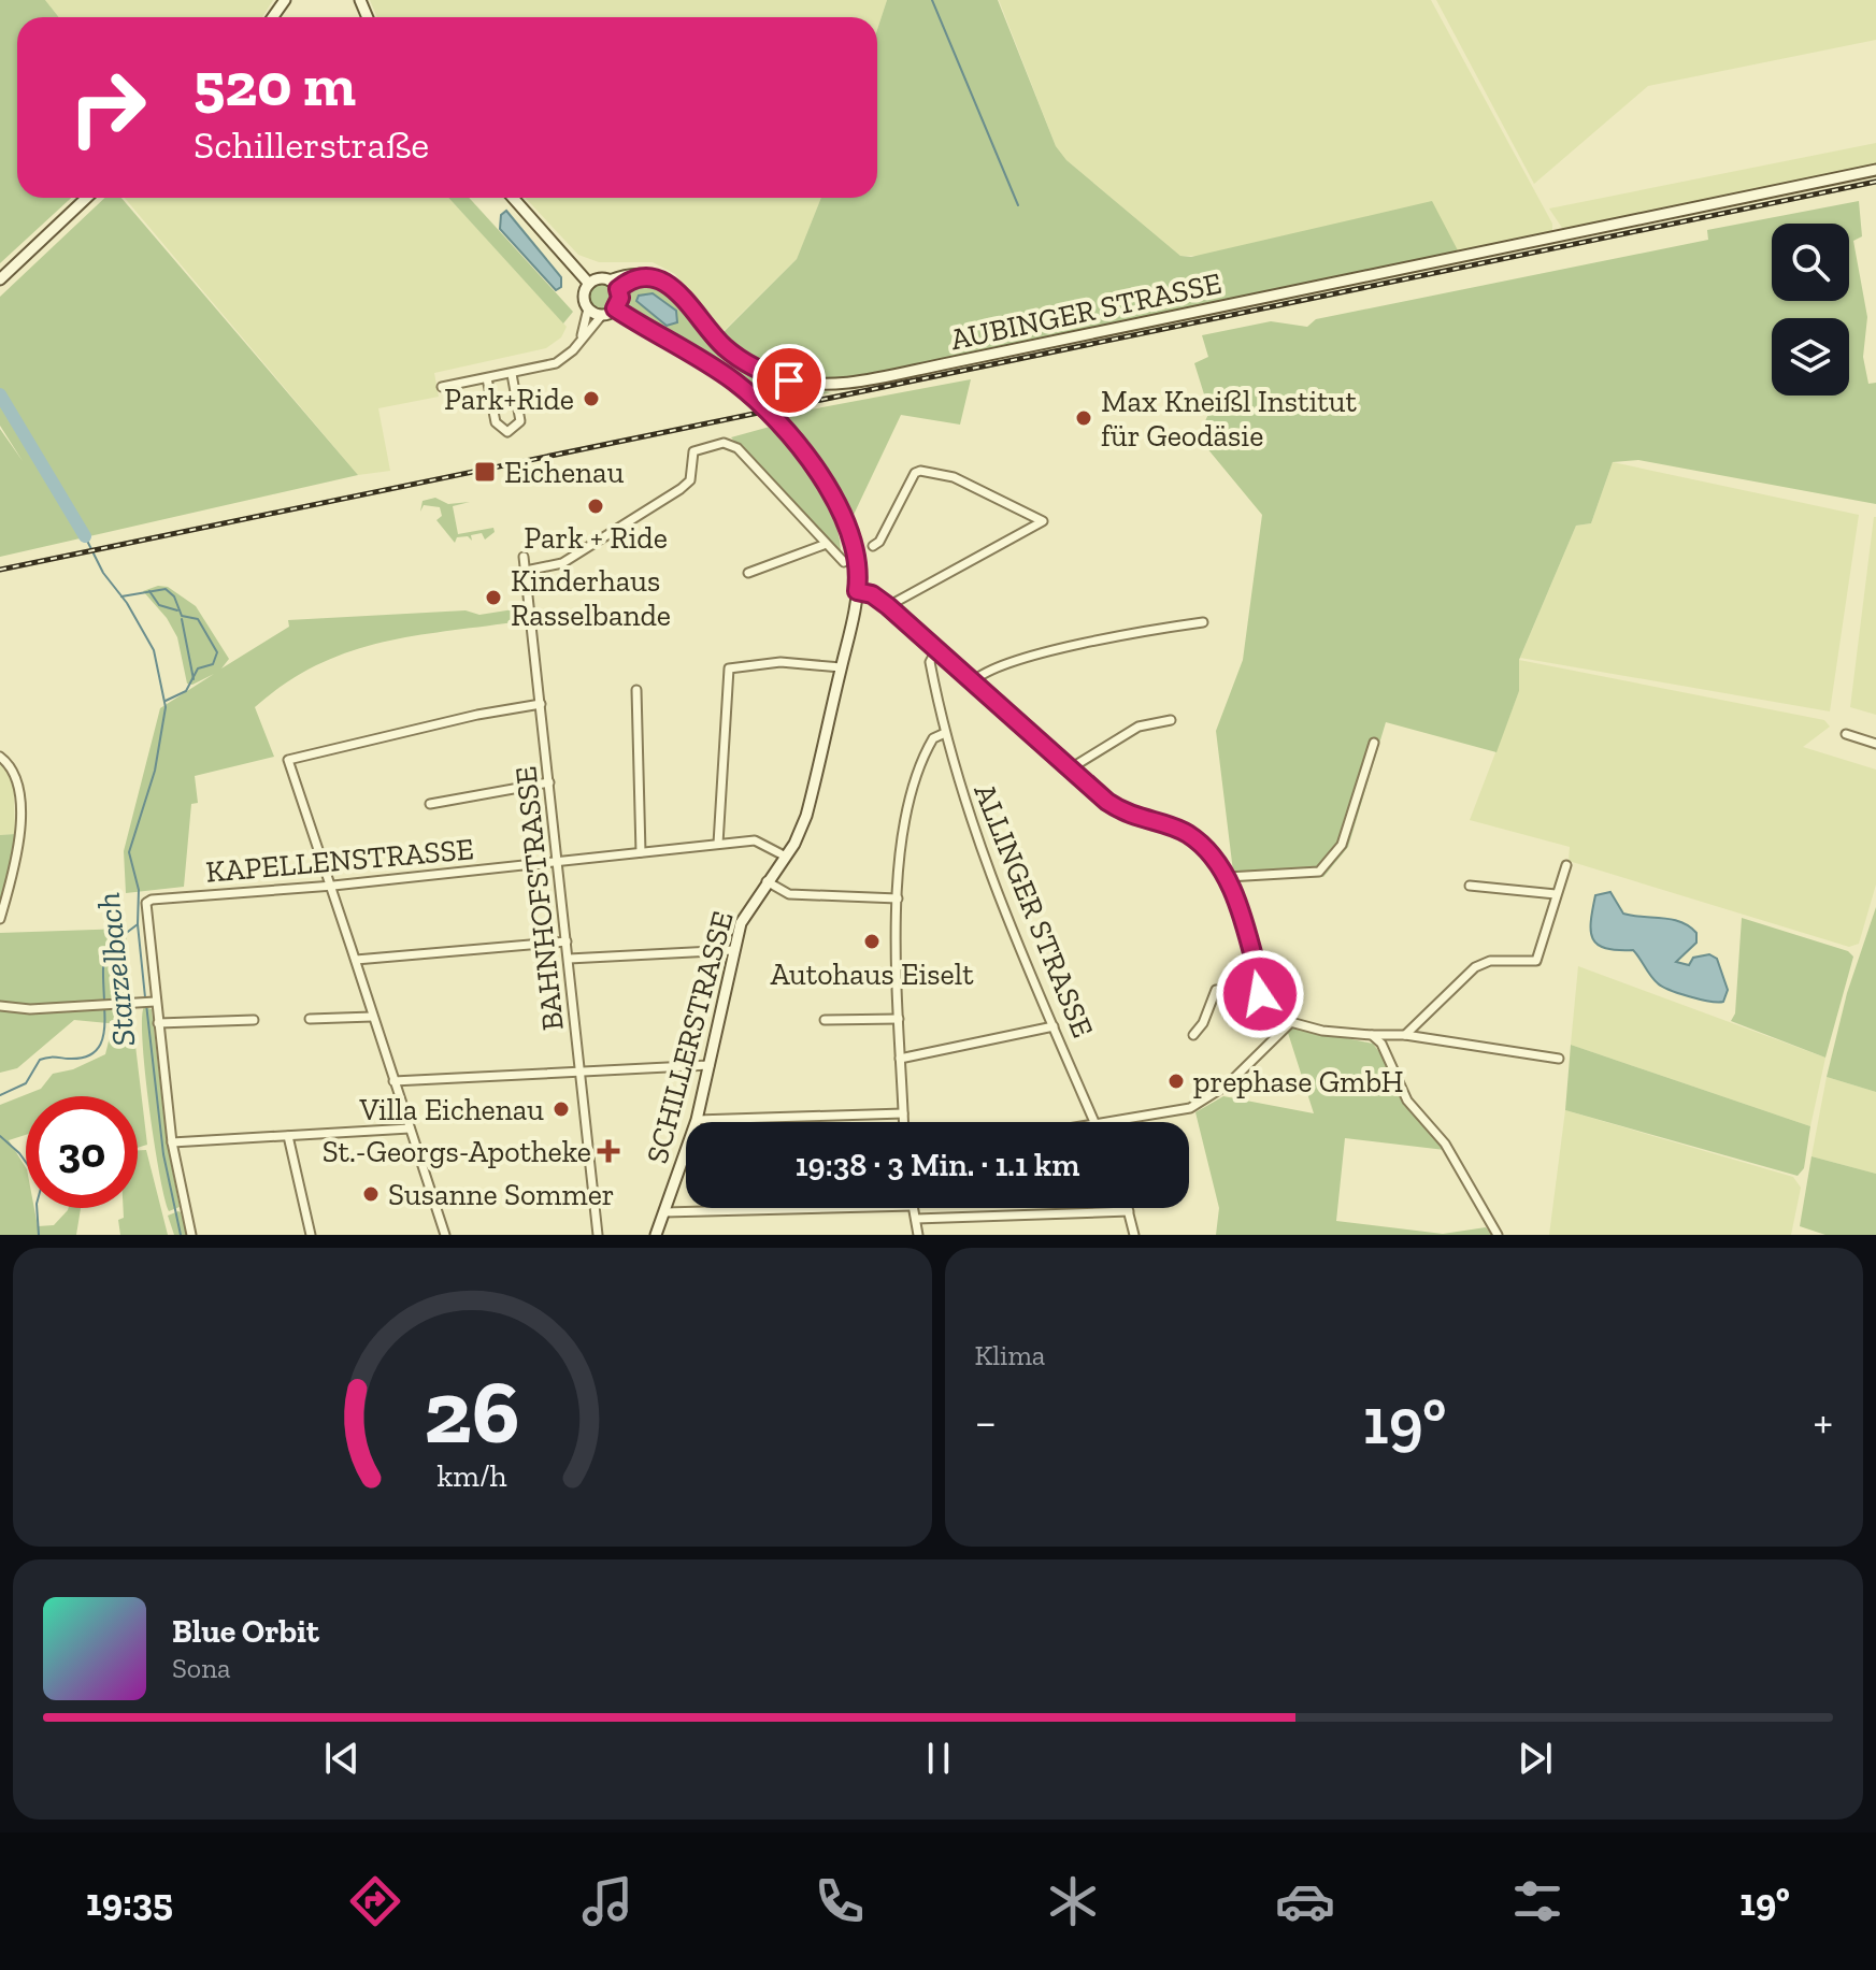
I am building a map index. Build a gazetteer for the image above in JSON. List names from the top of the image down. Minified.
{"streets":{"street":["AUBINGER STRASSE","KAPELLENSTRASSE","BAHNHOFSTRASSE","ALLINGER STRASSE","SCHILLERSTRASSE"]},"crossings":[["KAPELLENSTRASSE","BAHNHOFSTRASSE"],["KAPELLENSTRASSE","SCHILLERSTRASSE"]],"water":["Starzelbach"],"places":{"other":["Park+Ride","Max Kneißl Institut für Geodäsie","Park + Ride","Kinderhaus Rasselbande","Autohaus Eiselt","prephase GmbH","Villa Eichenau","Susanne Sommer"],"transit":["Eichenau"],"health":["St.-Georgs-Apotheke"]},"page":{"turn":["520 m","Schillerstraße"],"limit":"30","trip":"19:38 · 3 Min. · 1.1 km","tile":"Klima","heat":["−","19°","+"],"song":["Blue Orbit","Sona"],"tabs":["19:35","19°"],"gauge":["26","km/h"]}}
